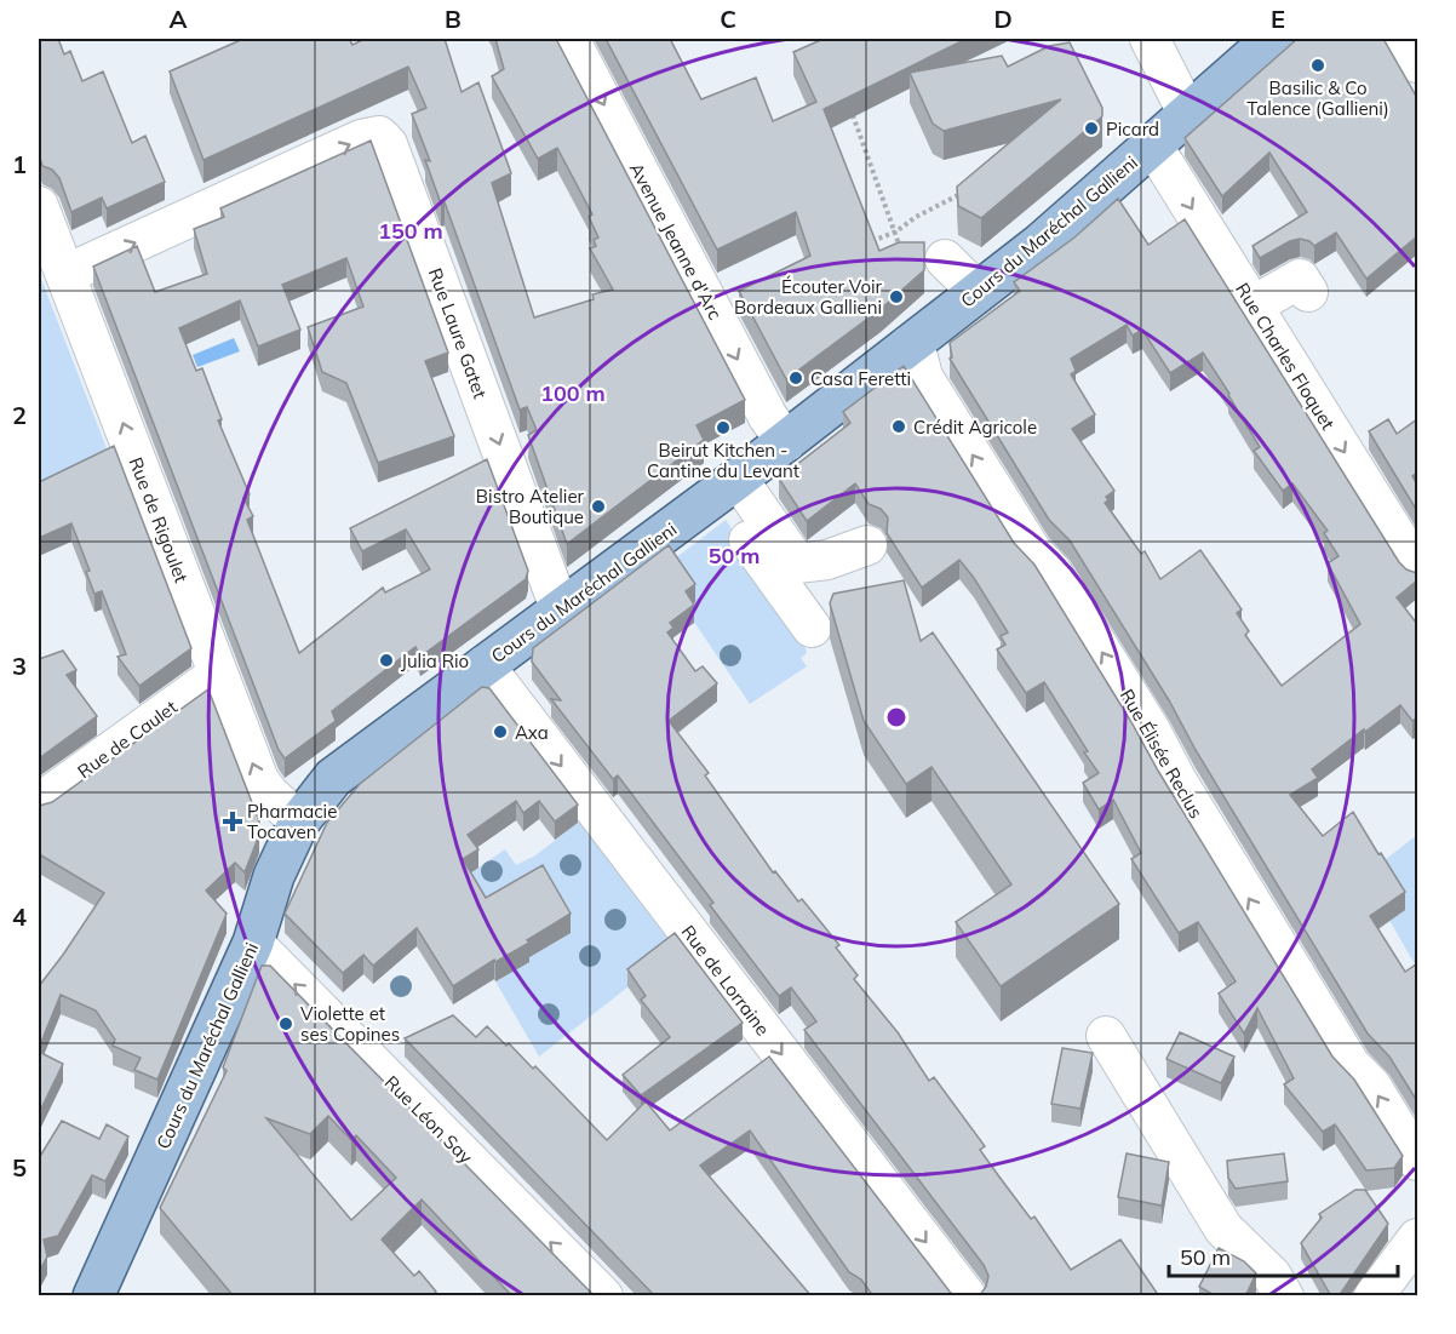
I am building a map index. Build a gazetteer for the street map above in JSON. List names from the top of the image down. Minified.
{"streets":{"main road":["Cours du Maréchal Gallieni"],"street":["Avenue Jeanne d'Arc","Rue Laure Gatet","Rue Charles Floquet","Rue de Rigoulet","Rue de Caulet","Rue Élisée Reclus","Rue de Lorraine","Rue Léon Say"]},"crossings":[["Cours du Maréchal Gallieni","Avenue Jeanne d'Arc"],["Cours du Maréchal Gallieni","Rue Laure Gatet"],["Cours du Maréchal Gallieni","Rue Charles Floquet"],["Cours du Maréchal Gallieni","Rue de Rigoulet"],["Cours du Maréchal Gallieni","Rue Élisée Reclus"],["Cours du Maréchal Gallieni","Rue de Lorraine"],["Cours du Maréchal Gallieni","Rue Léon Say"],["Rue Laure Gatet","Rue de Rigoulet"],["Rue de Rigoulet","Rue de Caulet"]],"one_way":["Avenue Jeanne d'Arc","Rue Charles Floquet","Rue de Rigoulet","Rue Léon Say"],"places":{"other":["Basilic & Co Talence (Gallieni)","Picard","Écouter Voir Bordeaux Gallieni","Casa Feretti","Crédit Agricole","Beirut Kitchen - Cantine du Levant","Bistro Atelier Boutique","Julia Rio","Axa","Violette et ses Copines"],"health":["Pharmacie Tocaven"]},"scale_bar":"50 m","grid":{"columns":["A","B","C","D","E"],"rows":["1","2","3","4","5"]},"rings":["150 m","100 m","50 m"]}
